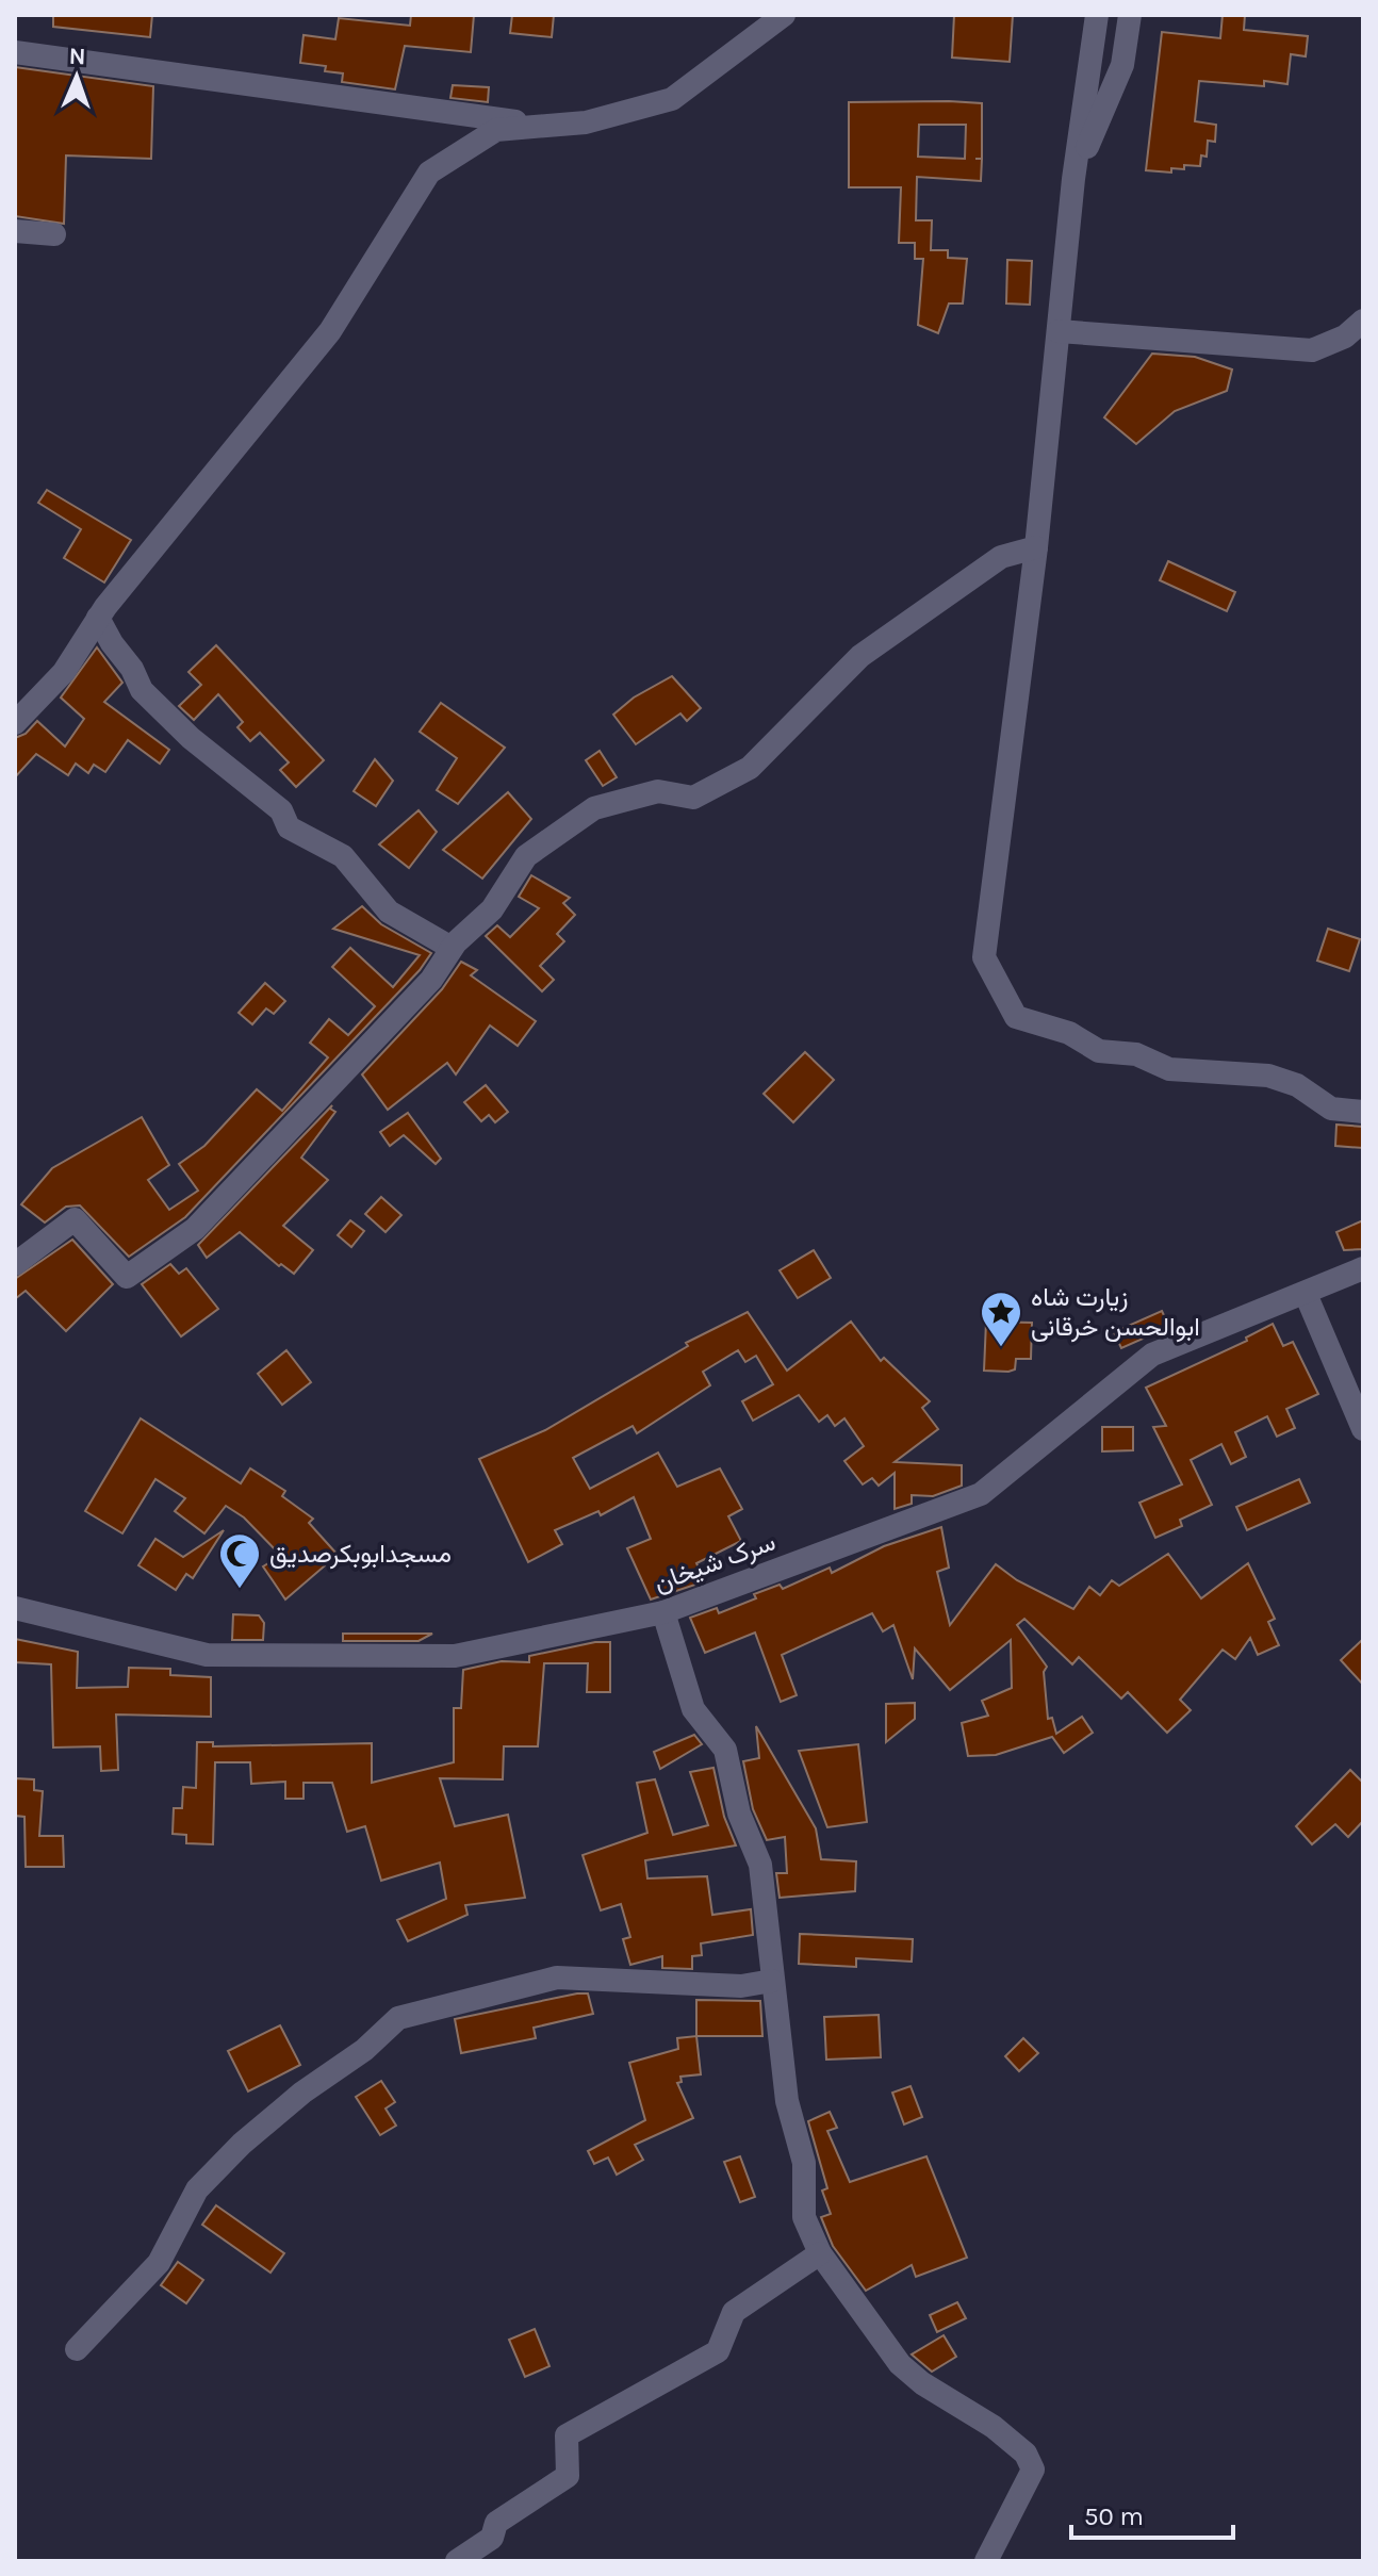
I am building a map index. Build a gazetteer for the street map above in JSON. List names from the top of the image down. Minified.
{"streets":{"street":["سرک شیخان"]},"places":{"place":["زیارت شاه ابوالحسن خرقانی"],"mosque":["مسجدابوبکرصدیق"]},"scale_bar":"50 m","north":"top"}
